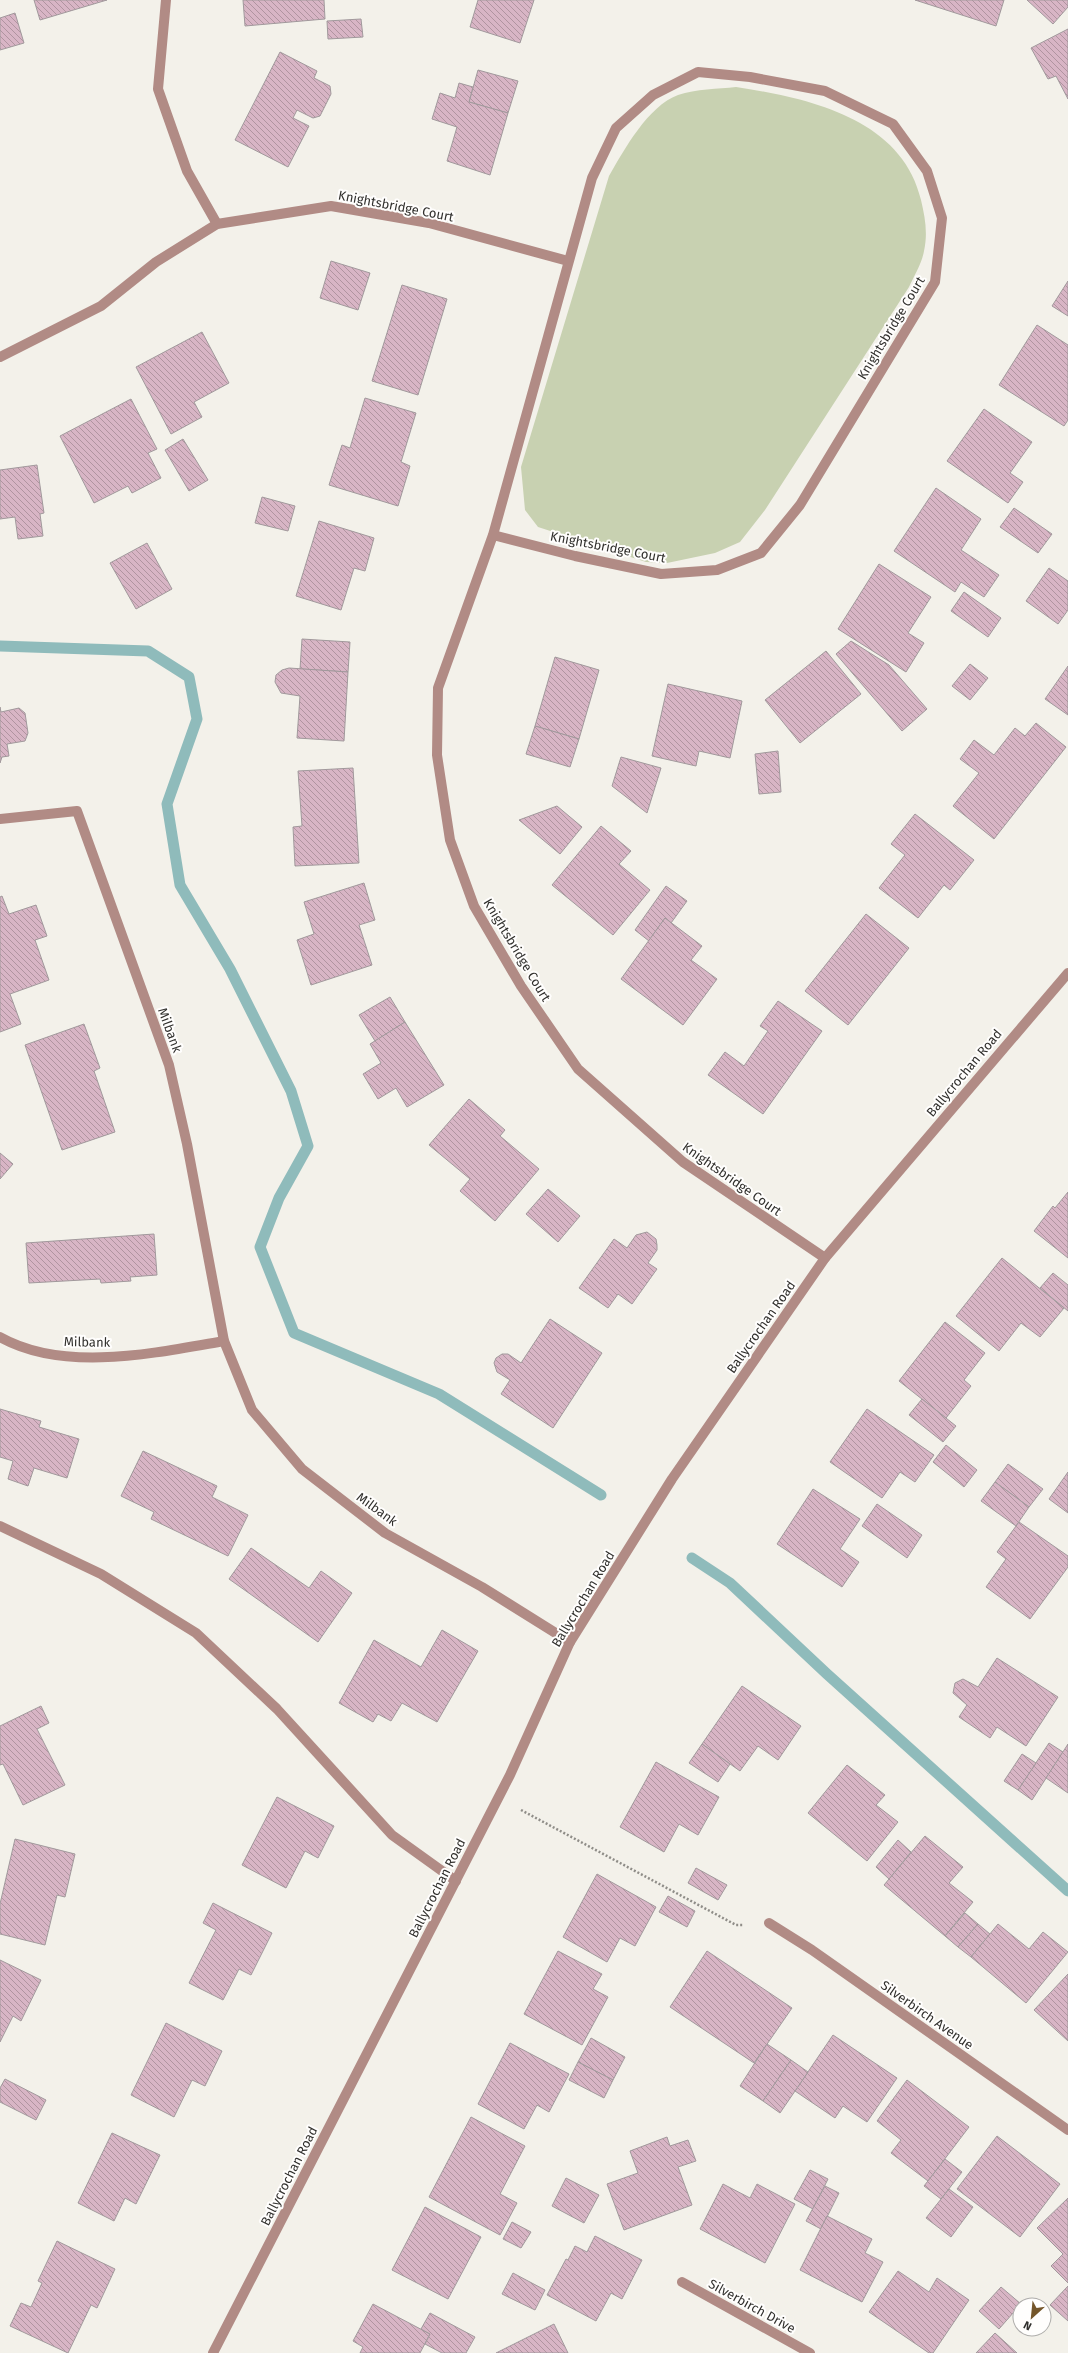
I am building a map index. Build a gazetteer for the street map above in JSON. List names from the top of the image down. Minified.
{"streets":{"street":["Knightsbridge Court","Milbank","Ballycrochan Road","Silverbirch Avenue","Silverbirch Drive"]},"crossings":[["Knightsbridge Court","Ballycrochan Road"],["Milbank","Ballycrochan Road"]],"north":"bottom left"}
